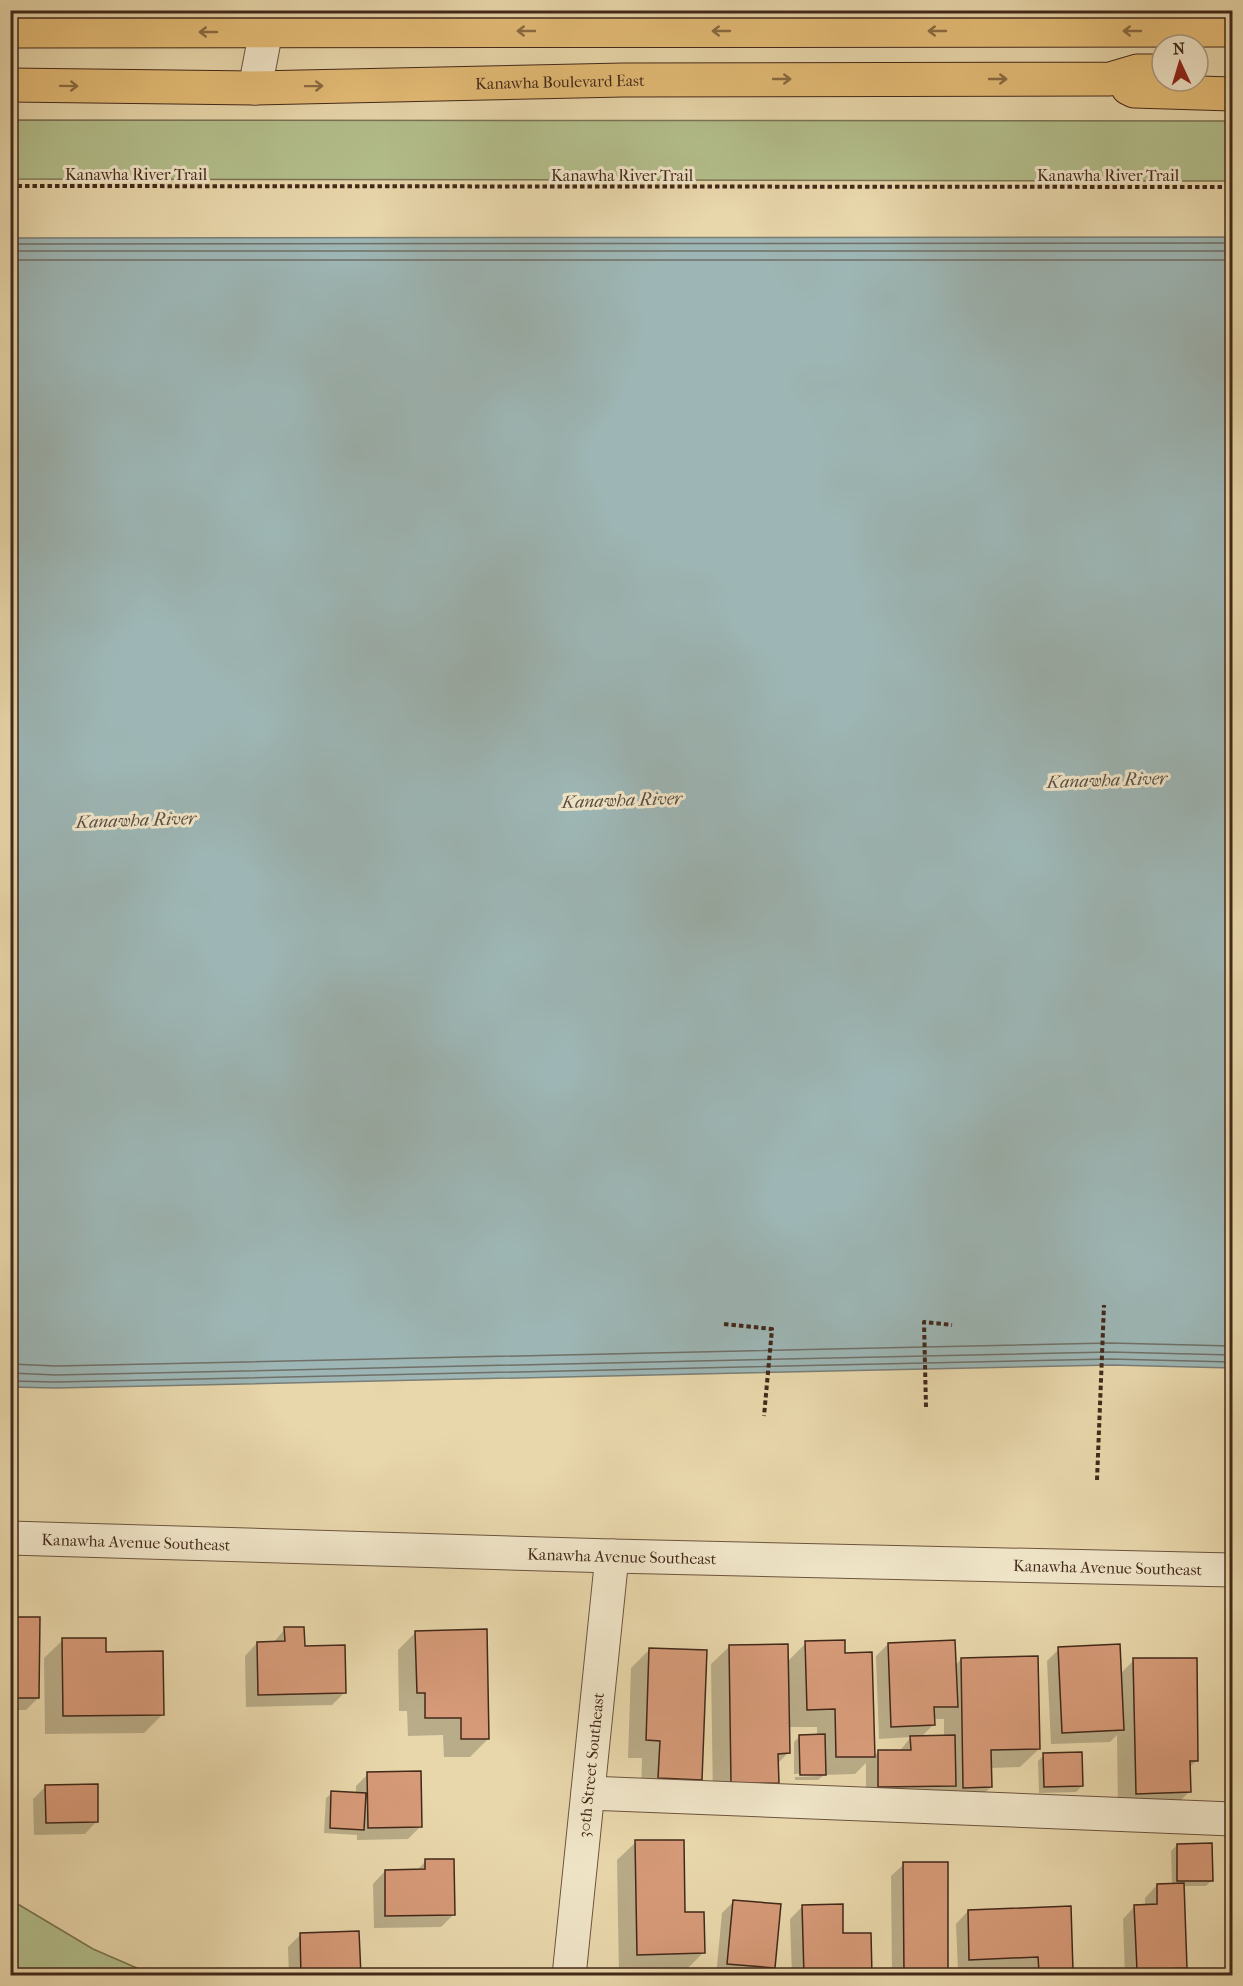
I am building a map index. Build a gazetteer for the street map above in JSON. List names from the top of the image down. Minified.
{"streets":{"main road":["Kanawha Boulevard East"],"street":["Kanawha Avenue Southeast","30th Street Southeast"],"path":["Kanawha River Trail"]},"crossings":[["Kanawha Avenue Southeast","30th Street Southeast"]],"water":["Kanawha River"],"north":"top"}
